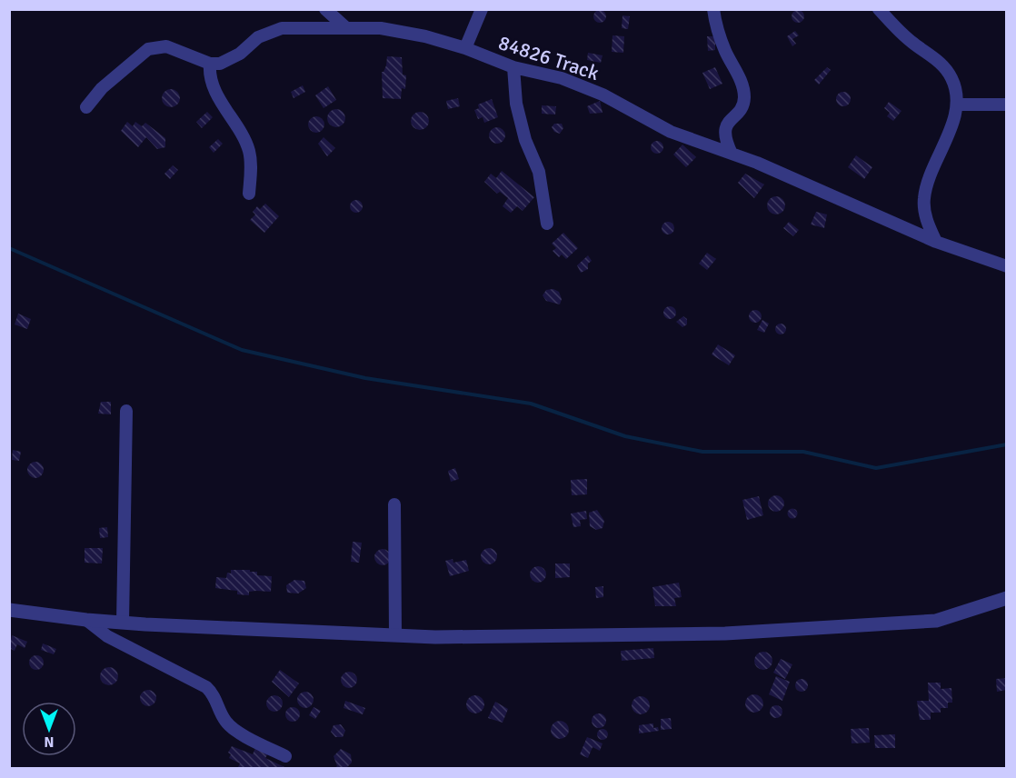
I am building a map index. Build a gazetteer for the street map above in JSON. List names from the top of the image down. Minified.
{"streets":{"street":["84826 Track"]},"north":"bottom"}
